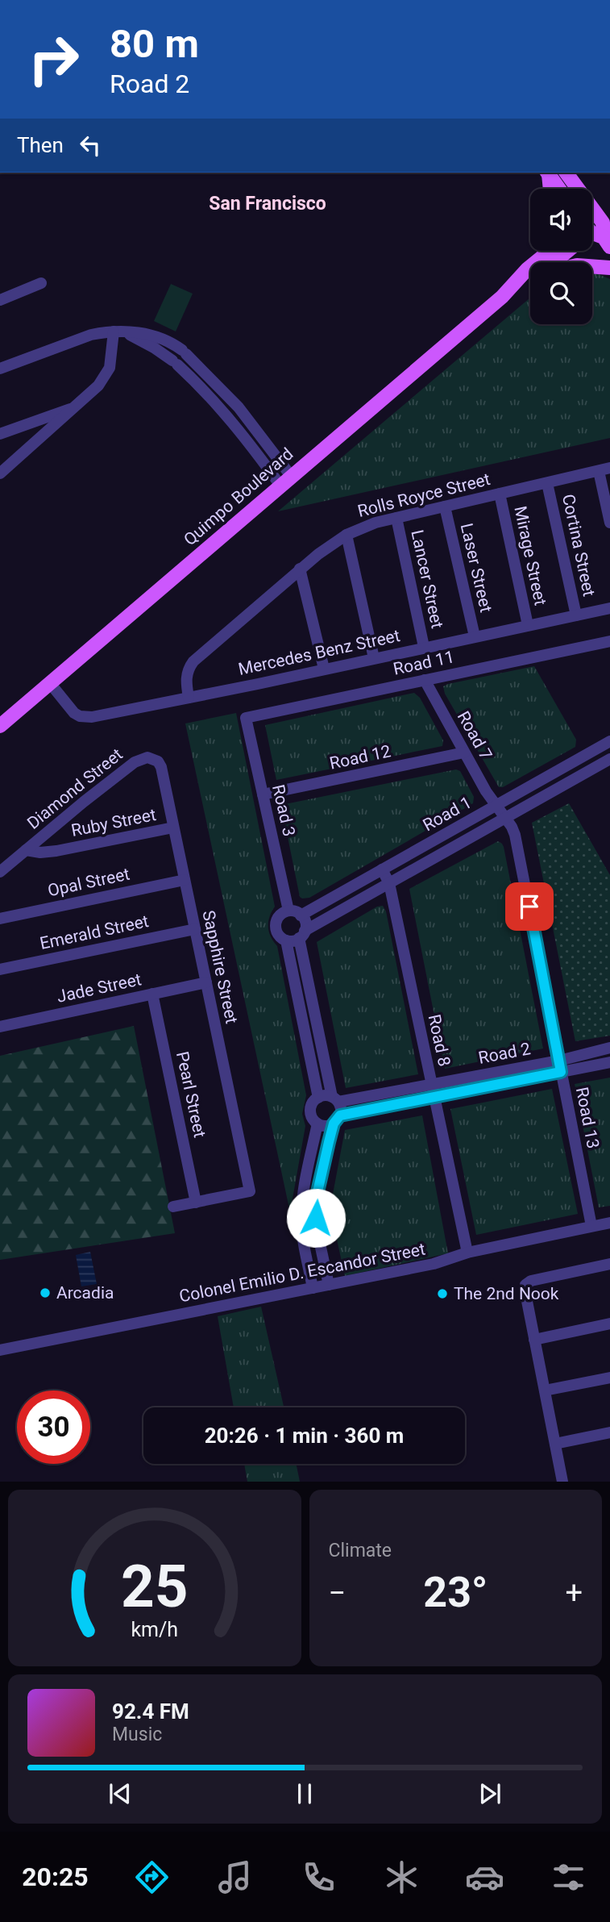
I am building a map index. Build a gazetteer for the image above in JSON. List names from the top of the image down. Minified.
{"streets":{"main road":["Quimpo Boulevard"],"street":["Rolls Royce Street","Cortina Street","Mirage Street","Laser Street","Lancer Street","Mercedes Benz Street","Road 11","Road 7","Road 12","Diamond Street","Road 3","Road 1","Ruby Street","Opal Street","Emerald Street","Sapphire Street","Jade Street","Road 8","Road 2","Pearl Street","Road 13","Colonel Emilio D. Escandor Street"]},"crossings":[["Rolls Royce Street","Cortina Street"],["Rolls Royce Street","Mirage Street"],["Rolls Royce Street","Laser Street"],["Rolls Royce Street","Lancer Street"],["Rolls Royce Street","Mercedes Benz Street"],["Quimpo Boulevard","Mercedes Benz Street"],["Cortina Street","Mercedes Benz Street"],["Mirage Street","Mercedes Benz Street"],["Laser Street","Mercedes Benz Street"],["Lancer Street","Mercedes Benz Street"],["Road 11","Road 7"],["Road 11","Road 3"],["Road 7","Road 12"],["Road 7","Road 1"],["Road 7","Road 13"],["Road 12","Road 3"],["Diamond Street","Ruby Street"],["Diamond Street","Sapphire Street"],["Road 3","Road 1"],["Road 1","Road 8"],["Road 1","Road 13"],["Ruby Street","Sapphire Street"],["Opal Street","Sapphire Street"],["Emerald Street","Sapphire Street"],["Sapphire Street","Jade Street"],["Sapphire Street","Pearl Street"],["Jade Street","Pearl Street"],["Road 8","Road 2"],["Road 8","Colonel Emilio D. Escandor Street"],["Road 2","Road 13"],["Road 13","Colonel Emilio D. Escandor Street"]],"districts":["San Francisco"],"places":["Arcadia","The 2nd Nook"],"page":{"turn":["80 m","Road 2"],"then":"Then","limit":"30","trip":"20:26 · 1 min · 360 m","tile":"Climate","heat":["−","23°","+"],"song":["92.4 FM","Music"],"tabs":"20:25","gauge":["25","km/h"]}}
